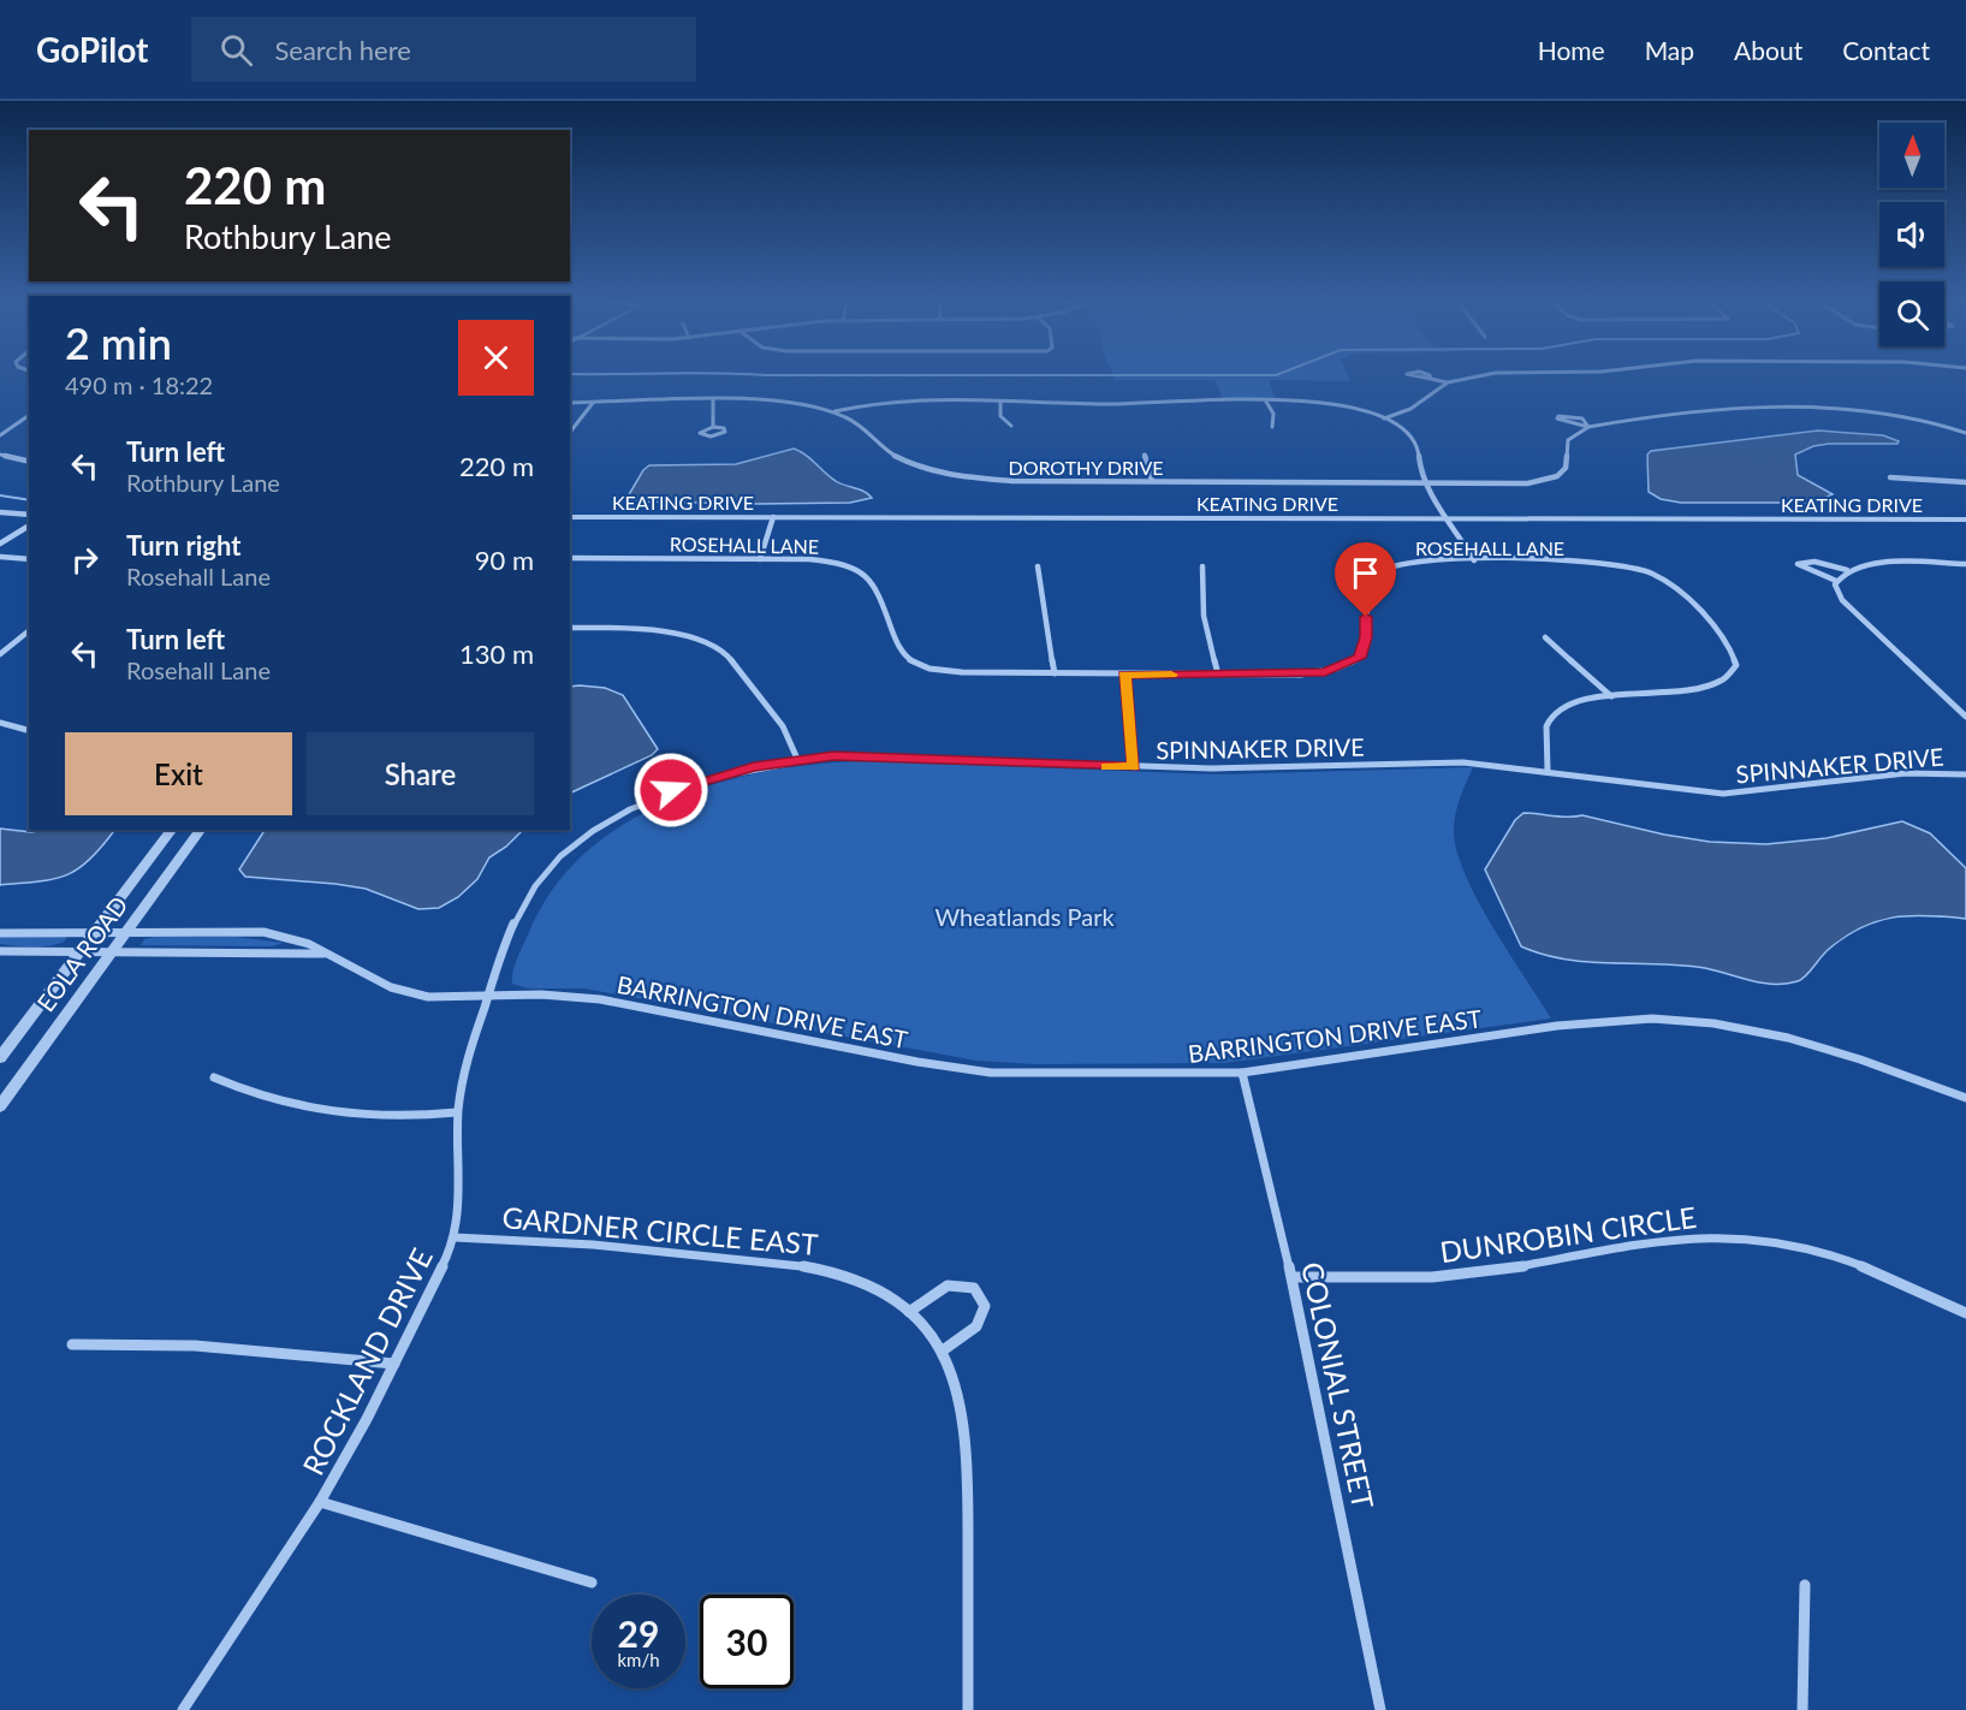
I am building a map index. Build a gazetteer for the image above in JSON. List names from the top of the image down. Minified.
{"streets":{"street":["DOROTHY DRIVE","KEATING DRIVE","ROSEHALL LANE","SPINNAKER DRIVE","EOLA ROAD","BARRINGTON DRIVE EAST","GARDNER CIRCLE EAST","DUNROBIN CIRCLE","ROCKLAND DRIVE","COLONIAL STREET"]},"crossings":[["ROSEHALL LANE","SPINNAKER DRIVE"],["SPINNAKER DRIVE","BARRINGTON DRIVE EAST"],["SPINNAKER DRIVE","ROCKLAND DRIVE"],["EOLA ROAD","BARRINGTON DRIVE EAST"],["BARRINGTON DRIVE EAST","ROCKLAND DRIVE"],["BARRINGTON DRIVE EAST","COLONIAL STREET"],["GARDNER CIRCLE EAST","ROCKLAND DRIVE"],["DUNROBIN CIRCLE","COLONIAL STREET"]],"parks":["Wheatlands Park"],"north":"top","page":{"header":"GoPilot","search":"Search here","nav":["Home","Map","About","Contact"],"turn":["220 m","Rothbury Lane"],"heading":["2 min","490 m · 18:22"],"list":[{"name":"Turn left","note":"Rothbury Lane","value":"220 m"},{"name":"Turn right","note":"Rosehall Lane","value":"90 m"},{"name":"Turn left","note":"Rosehall Lane","value":"130 m"}],"buttons":["Exit","Share"],"speed":"29 km/h","limit":"30"}}
